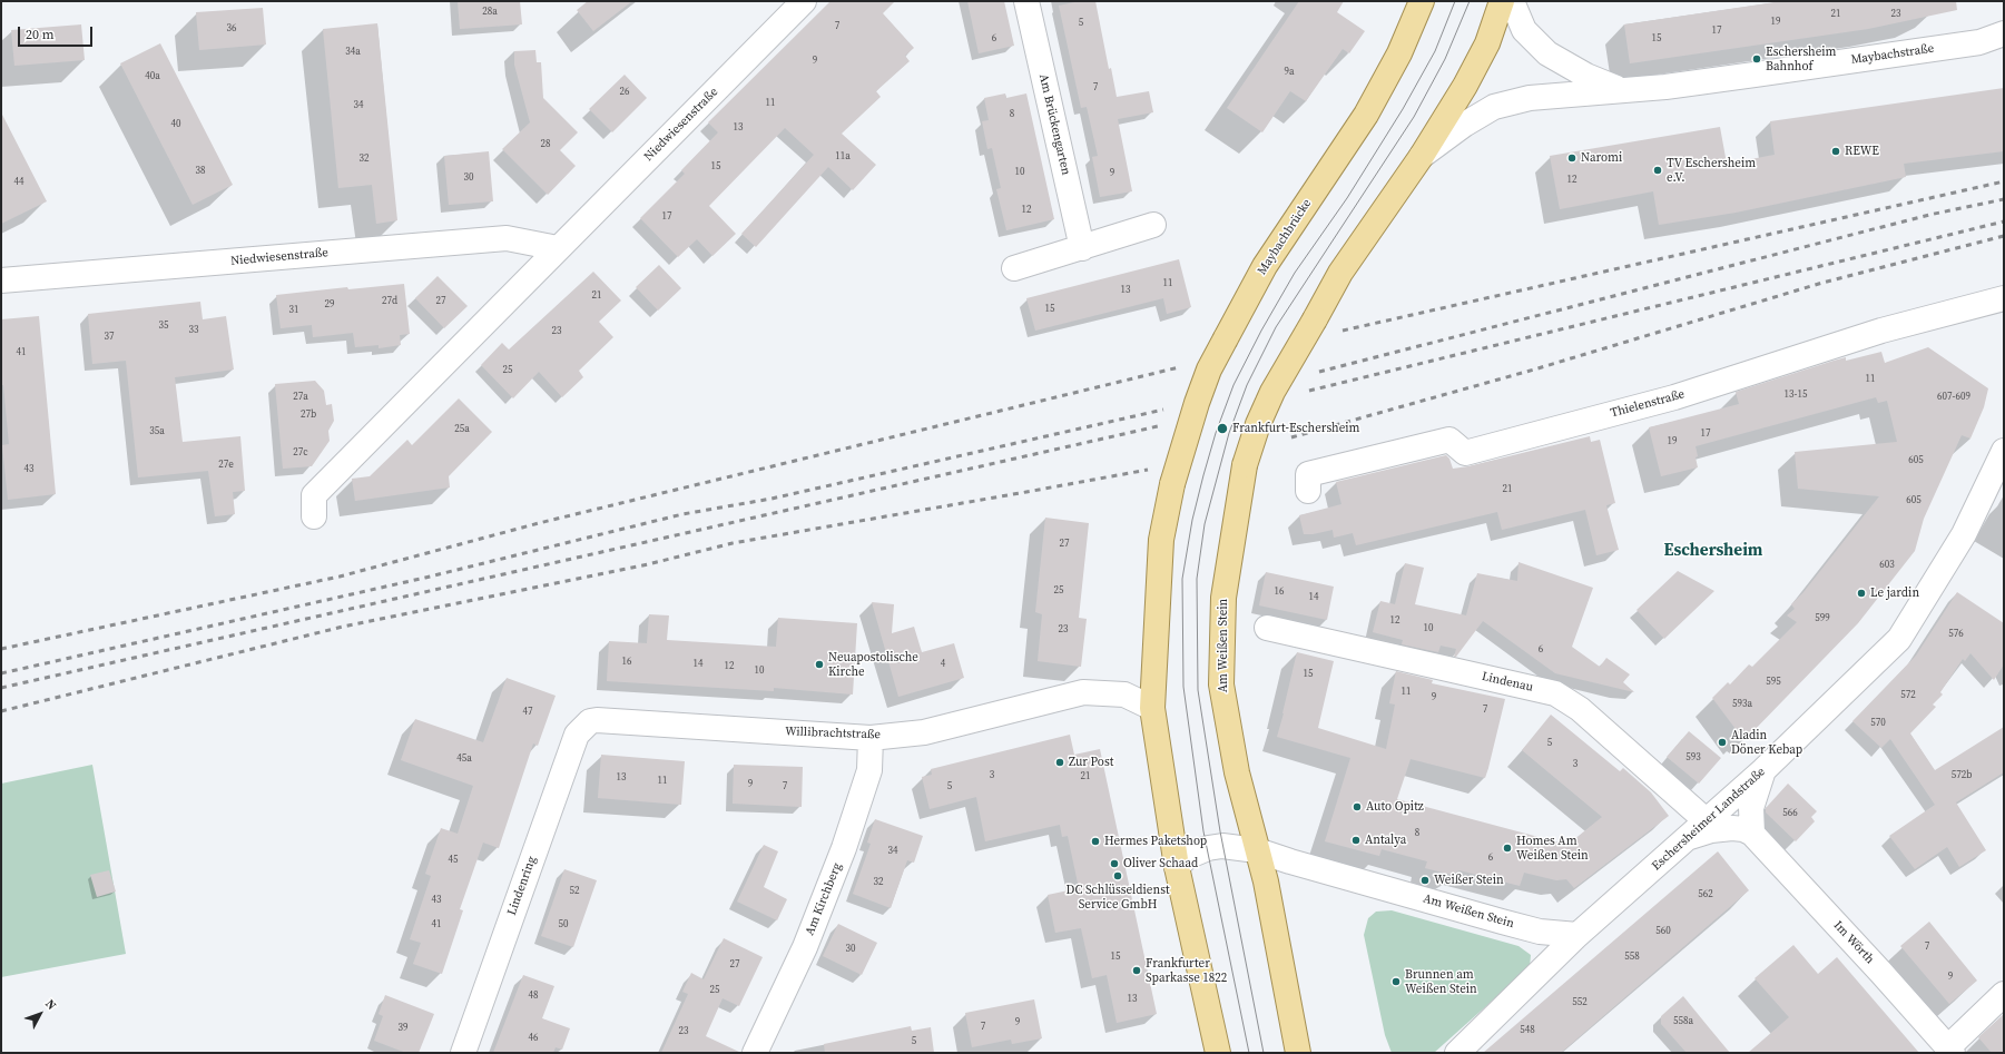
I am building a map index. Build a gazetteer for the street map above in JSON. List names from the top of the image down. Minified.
{"streets":{"main road":["Maybachbrücke","Am Weißen Stein"],"street":["Maybachstraße","Niedwiesenstraße","Am Brückengarten","Thielenstraße","Lindenau","Willibrachtstraße","Eschersheimer Landstraße","Lindenring","Am Kirchberg","Im Wörth"]},"crossings":[["Maybachstraße","Am Weißen Stein"],["Maybachbrücke","Willibrachtstraße"],["Am Weißen Stein","Eschersheimer Landstraße"],["Lindenau","Eschersheimer Landstraße"],["Willibrachtstraße","Lindenring"],["Willibrachtstraße","Am Kirchberg"]],"districts":["Eschersheim"],"places":["Eschersheim Bahnhof","REWE","Naromi","TV Eschersheim e.V.","Frankfurt-Eschersheim","Le jardin","Neuapostolische Kirche","Aladin Döner Kebap","Zur Post","Auto Opitz","Antalya","Hermes Paketshop","Homes Am Weißen Stein","Oliver Schaad","DC Schlüsseldienst Service GmbH","Weißer Stein","Frankfurter Sparkasse 1822","Brunnen am Weißen Stein"],"house_numbers":["28a","21","23","19","5","7","36","17","6","15","34a","9","9a","40a","7","26","11","34","8","40","13","28","11a","32","15","38","10","9","30","12","44","12","17","11","13","21","27d","27","29","15","31","35","33","23","37","41","25","11","13-15","27a","607-609","27b","25a","35a","17","19","27c","605","27e","43","21","605","27","603","25","16","14","599","12","10","23","576","6","16","14","4","12","10","15","595","11","572","9","593a","7","47","570","5","593","45a","3","3","572b","21","13","11","9","7","5","566","8","34","6","45","32","52","562","43","41","50","560","7","30","15","558","27","9","25","48","13","552","558a","9","7","39","548","23","46","5"],"scale_bar":"20 m","north":"top right"}
